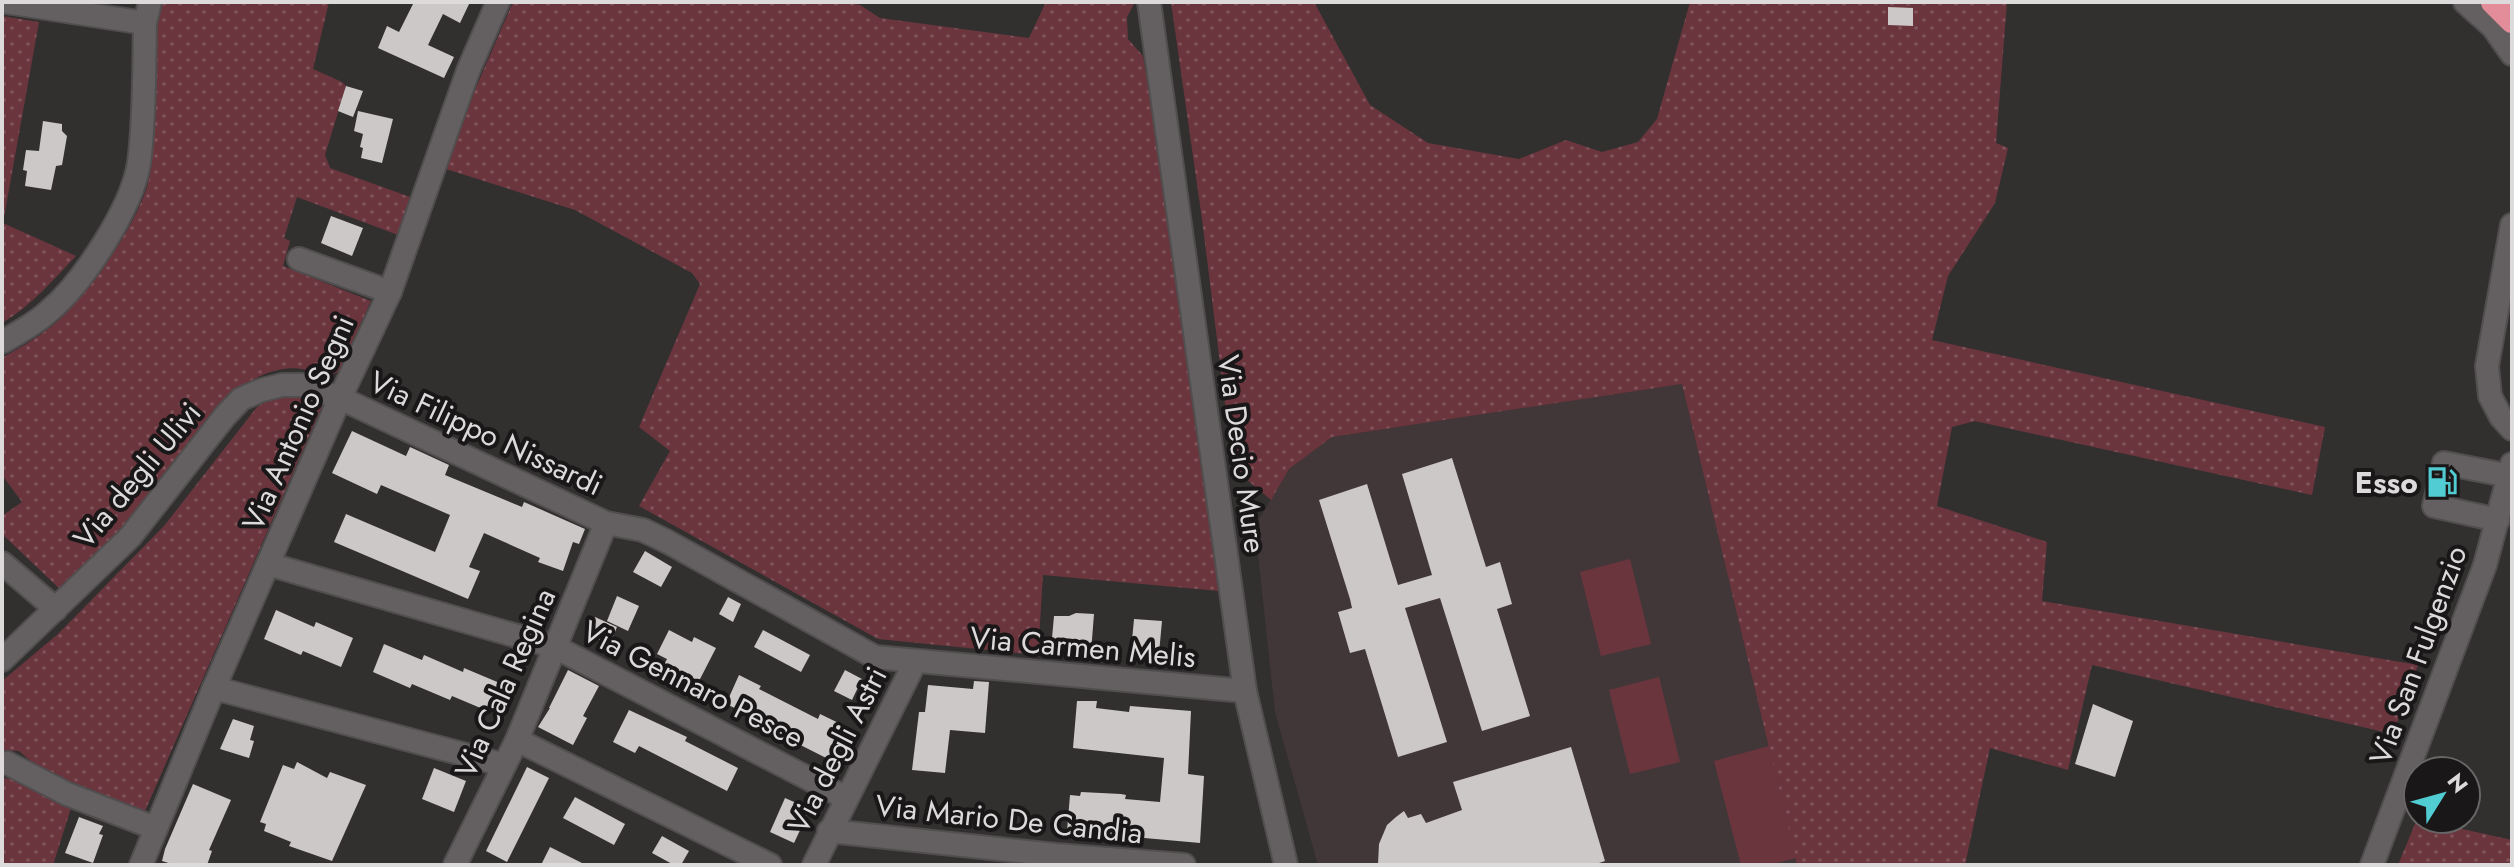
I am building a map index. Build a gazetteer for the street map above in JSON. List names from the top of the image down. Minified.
{"streets":{"street":["Via Antonio Segni","Via Filippo Nissardi","Via Decio Mure","Via degli Ulivi","Via Carmen Melis","Via San Fulgenzio","Via Cala Regina","Via Gennaro Pesce","Via degli Astri","Via Mario De Candia"]},"crossings":[["Via Antonio Segni","Via Filippo Nissardi"],["Via Antonio Segni","Via degli Ulivi"],["Via Antonio Segni","Via Gennaro Pesce"],["Via Filippo Nissardi","Via degli Ulivi"],["Via Filippo Nissardi","Via Carmen Melis"],["Via Filippo Nissardi","Via Cala Regina"],["Via Filippo Nissardi","Via degli Astri"],["Via Decio Mure","Via Carmen Melis"],["Via Carmen Melis","Via degli Astri"],["Via Cala Regina","Via Gennaro Pesce"],["Via Gennaro Pesce","Via degli Astri"],["Via degli Astri","Via Mario De Candia"]],"places":{"fuel station":["Esso"]},"north":"top right"}
